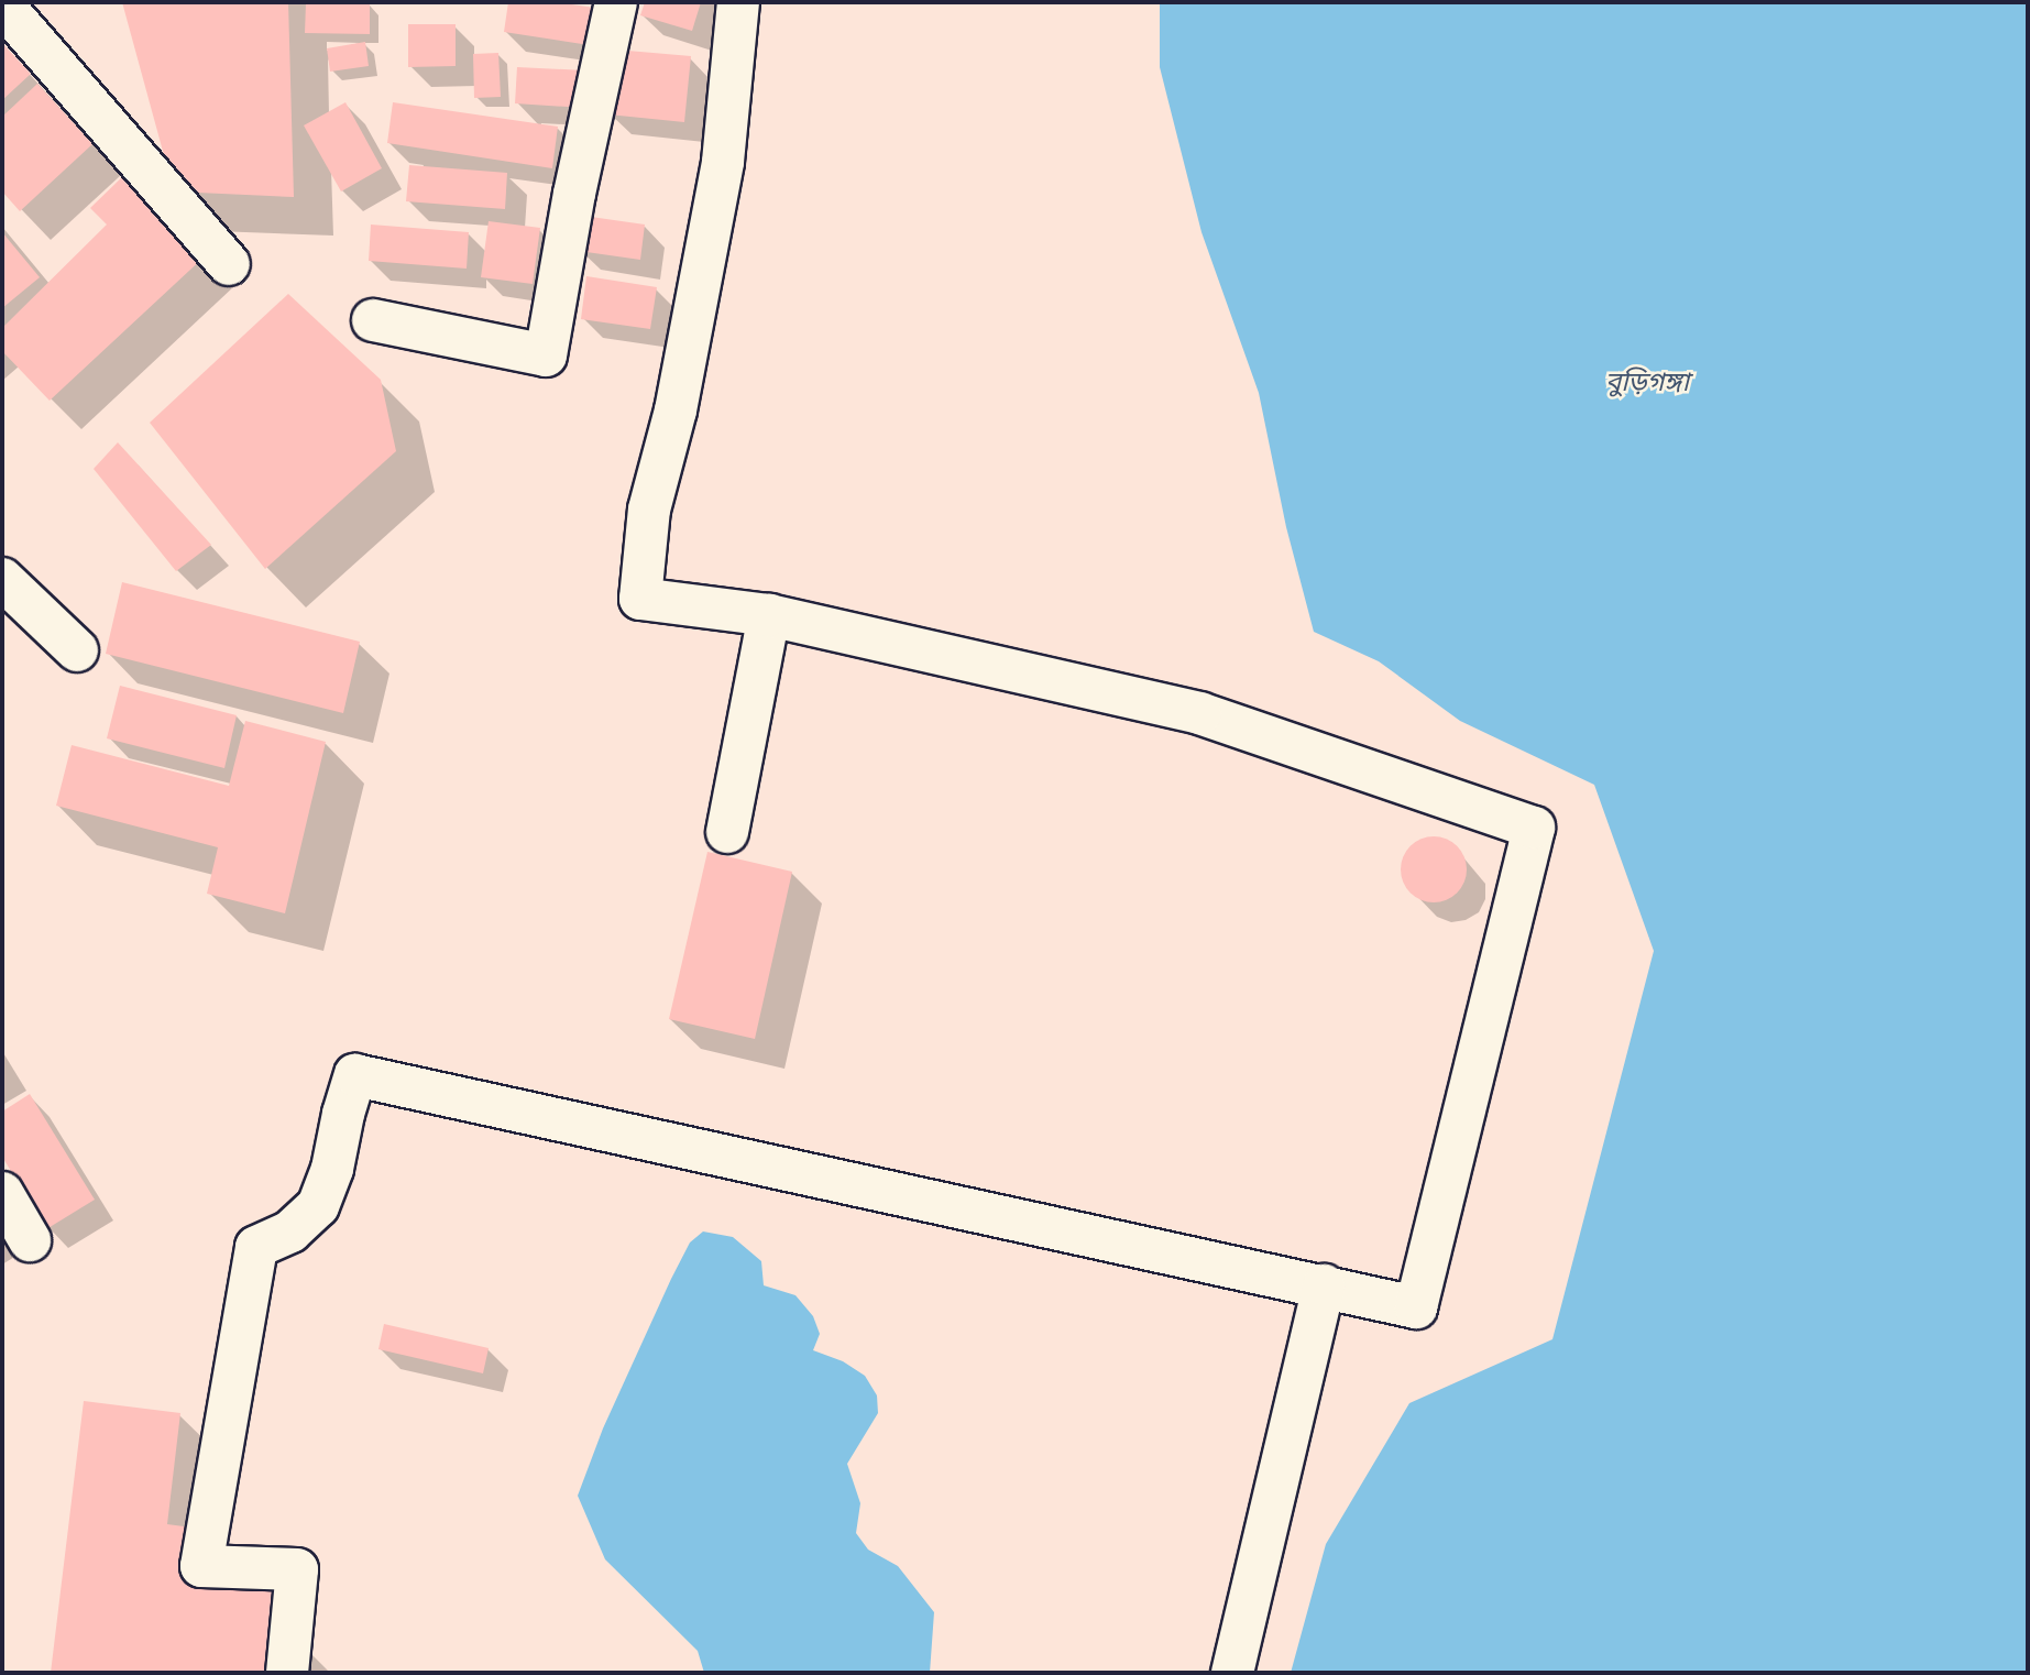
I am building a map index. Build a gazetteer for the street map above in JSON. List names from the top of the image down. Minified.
{"water":["বুড়িগঙ্গা"]}
